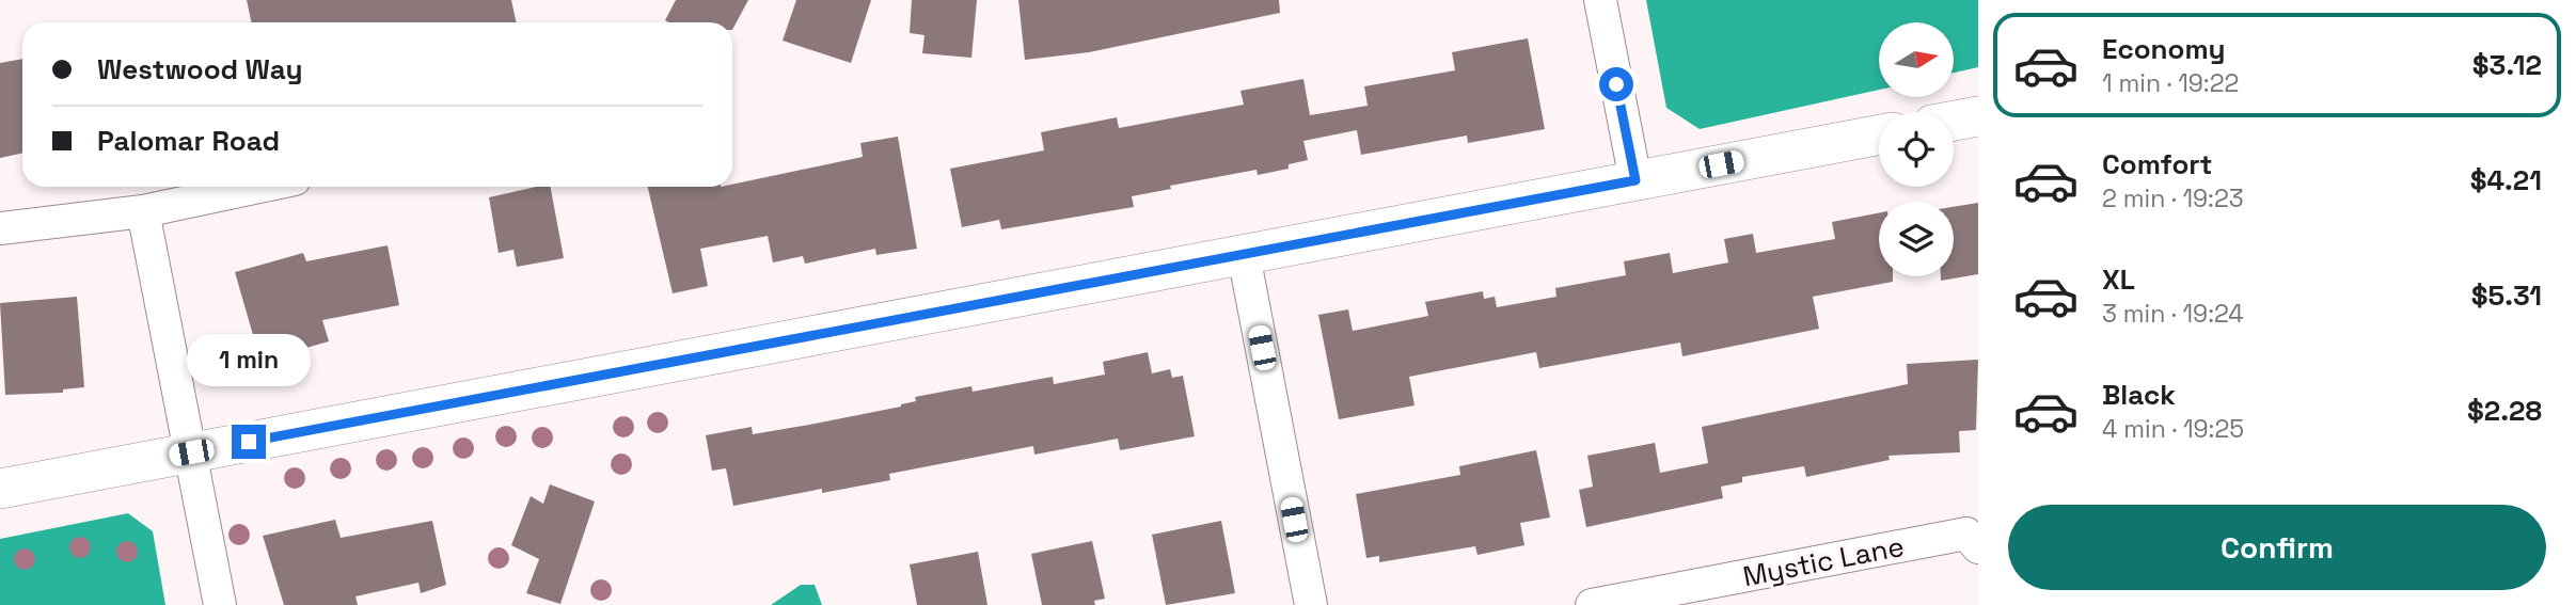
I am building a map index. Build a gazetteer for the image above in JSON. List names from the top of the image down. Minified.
{"streets":{"street":["Mystic Lane"]},"north":"right","page":{"list":[{"name":"Economy","note":"1 min · 19:22","value":"$3.12"},{"name":"Comfort","note":"2 min · 19:23","value":"$4.21"},{"name":"XL","note":"3 min · 19:24","value":"$5.31"},{"name":"Black","note":"4 min · 19:25","value":"$2.28"}],"banner":["Westwood Way","Palomar Road"],"bubble":"1 min","buttons":"Confirm"}}
